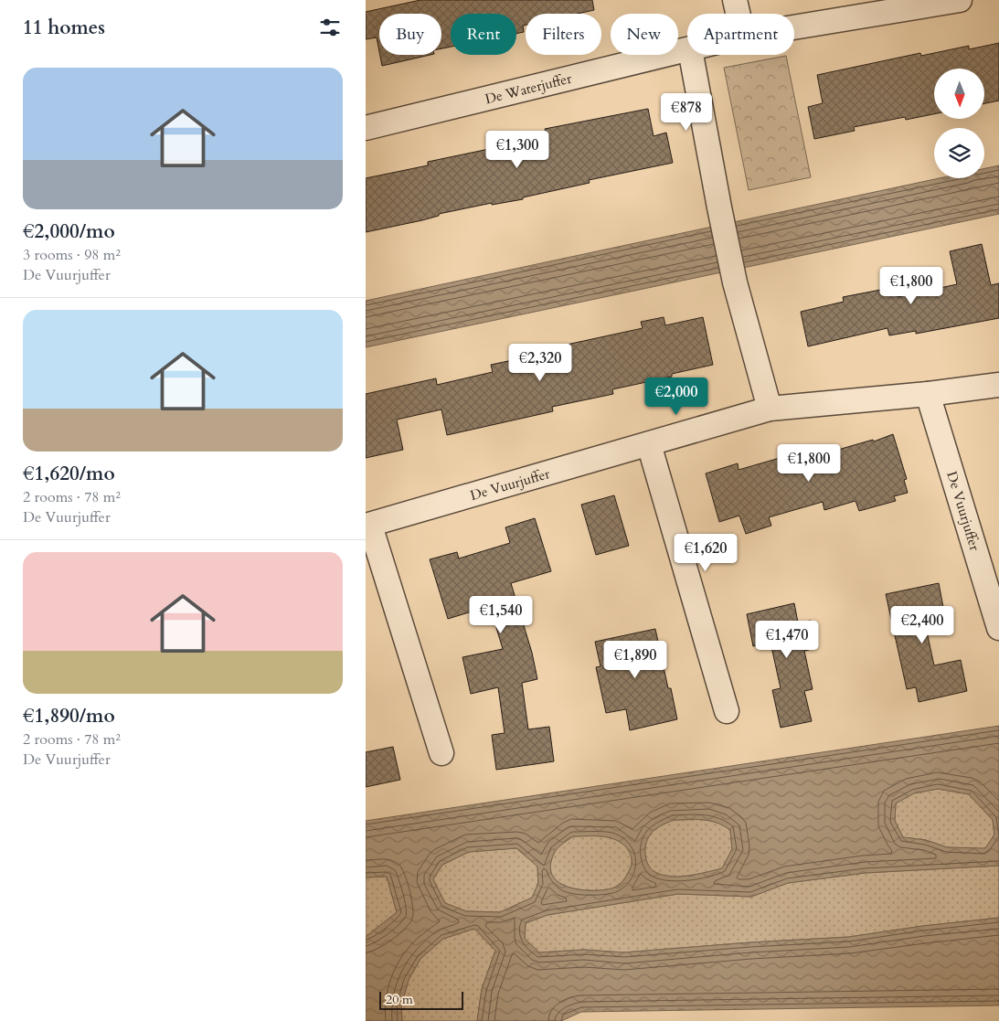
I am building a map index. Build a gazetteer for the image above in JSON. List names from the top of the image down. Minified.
{"streets":{"street":["De Waterjuffer","De Vuurjuffer"]},"scale_bar":"20 m","north":"bottom","page":{"heading":"11 homes","chip":["Buy","Rent","Filters","New","Apartment"],"list":[{"name":"€2,000/mo","note":"3 rooms · 98 m² · De Vuurjuffer"},{"name":"€1,620/mo","note":"2 rooms · 78 m² · De Vuurjuffer"},{"name":"€1,890/mo","note":"2 rooms · 78 m² · De Vuurjuffer"}],"price":["€878","€1,300","€1,800","€2,320","€2,000","€1,800","€1,620","€1,540","€2,400","€1,470","€1,890"],"scale":"20 m"}}
